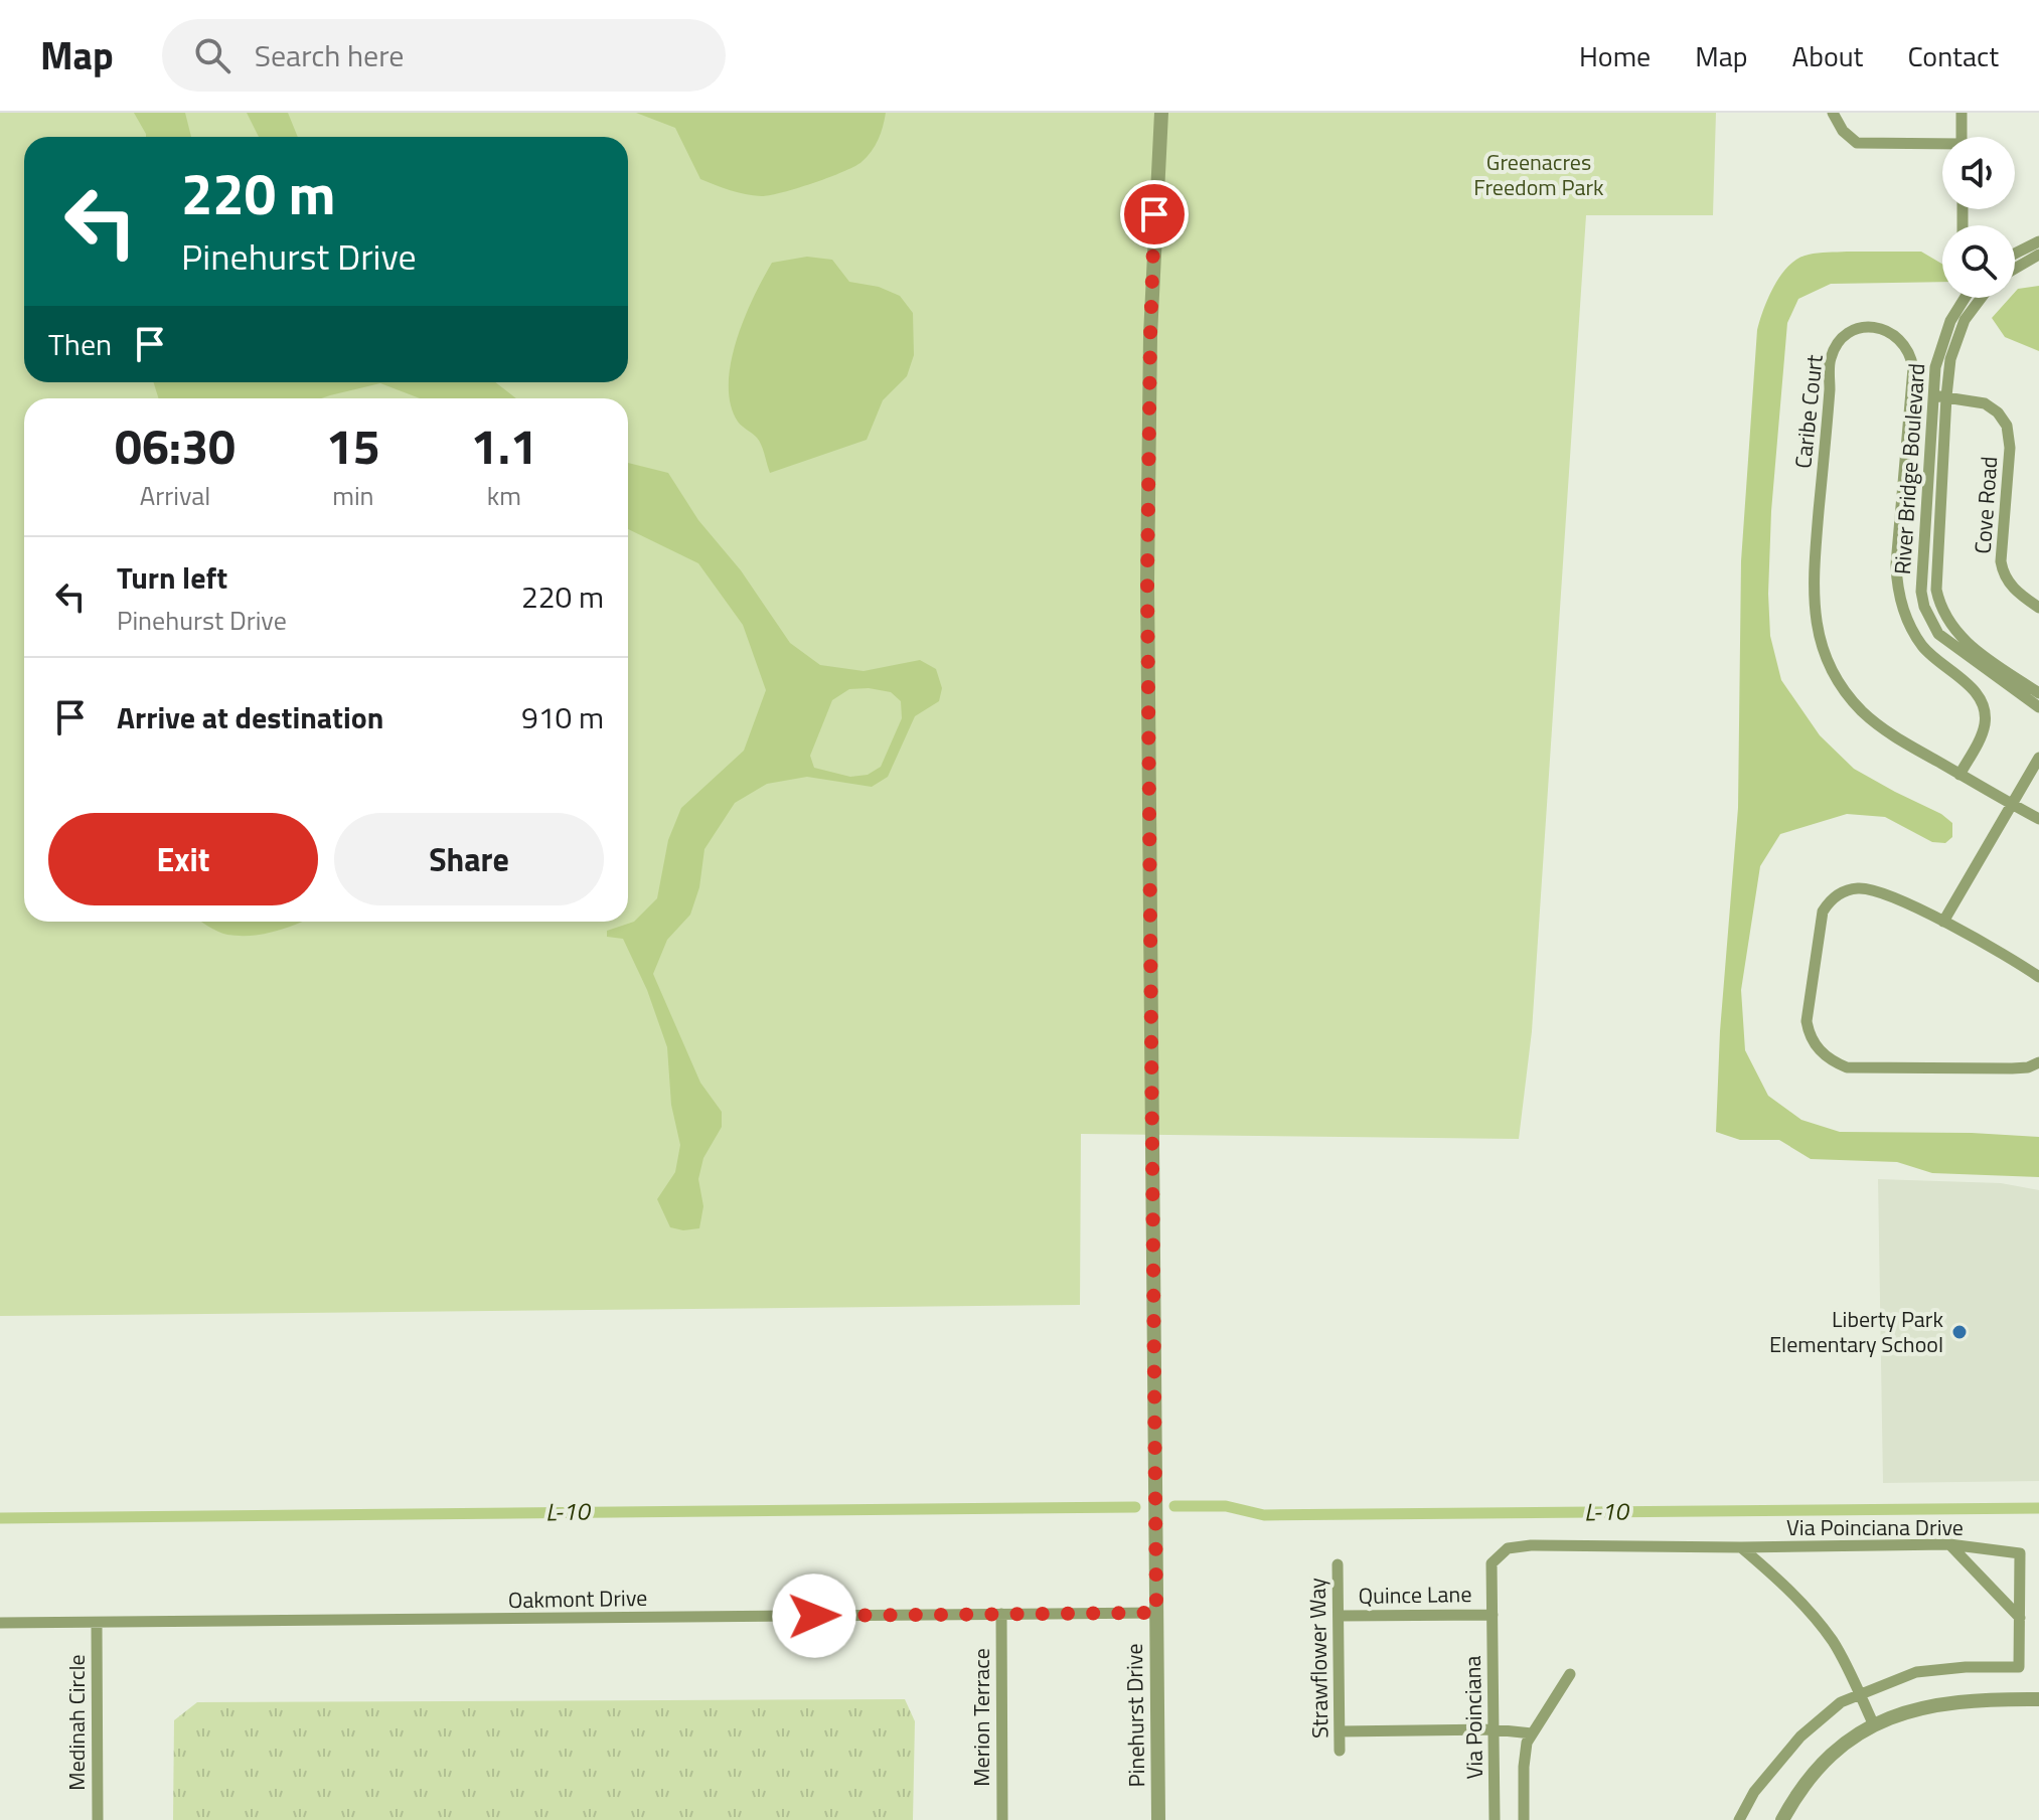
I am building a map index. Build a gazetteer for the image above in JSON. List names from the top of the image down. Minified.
{"streets":{"street":["Caribe Court","River Bridge Boulevard","Cove Road","Via Poinciana Drive","Quince Lane","Oakmont Drive","Strawflower Way","Pinehurst Drive","Merion Terrace","Via Poinciana","Medinah Circle"]},"crossings":[["River Bridge Boulevard","Cove Road"],["Via Poinciana Drive","Quince Lane"],["Via Poinciana Drive","Via Poinciana"],["Quince Lane","Strawflower Way"],["Quince Lane","Via Poinciana"],["Oakmont Drive","Pinehurst Drive"],["Oakmont Drive","Merion Terrace"],["Oakmont Drive","Medinah Circle"]],"water":["L-10"],"parks":["Greenacres Freedom Park"],"places":["Liberty Park Elementary School"],"page":{"header":"Map","search":"Search here","nav":["Home","Map","About","Contact"],"turn":["220 m","Pinehurst Drive"],"then":"Then","eta":["06:30","Arrival","15","min","1.1","km"],"list":[{"name":"Turn left","note":"Pinehurst Drive","value":"220 m"},{"name":"Arrive at destination","value":"910 m"}],"buttons":["Exit","Share"]}}
